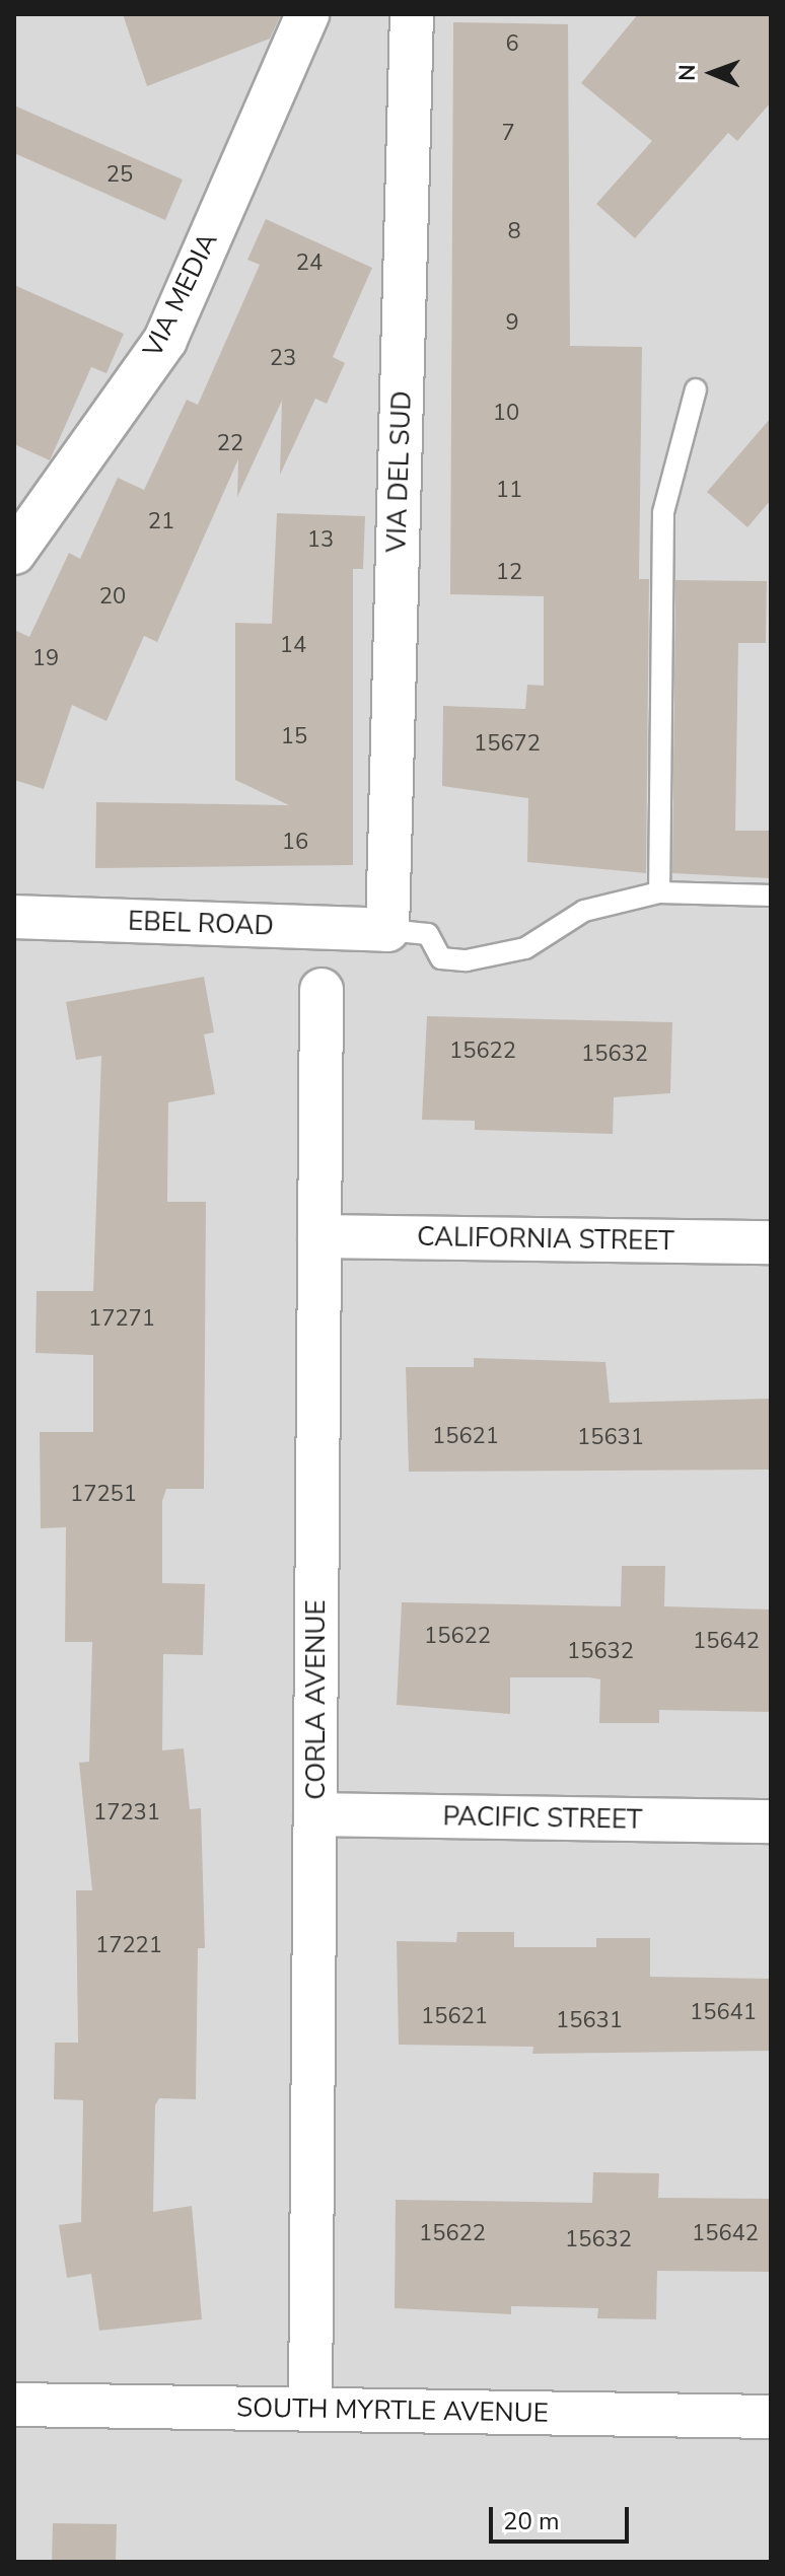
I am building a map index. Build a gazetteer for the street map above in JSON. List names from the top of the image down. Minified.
{"streets":{"street":["VIA MEDIA","VIA DEL SUD","EBEL ROAD","CALIFORNIA STREET","CORLA AVENUE","PACIFIC STREET","SOUTH MYRTLE AVENUE"]},"crossings":[["VIA DEL SUD","EBEL ROAD"],["CALIFORNIA STREET","CORLA AVENUE"],["CORLA AVENUE","PACIFIC STREET"],["CORLA AVENUE","SOUTH MYRTLE AVENUE"]],"house_numbers":["6","7","25","8","24","9","23","10","22","11","21","13","12","20","14","19","15","15672","16","15622","15632","17271","15621","15631","17251","15622","15642","15632","17231","17221","15641","15621","15631","15622","15642","15632"],"scale_bar":"20 m","north":"left"}
